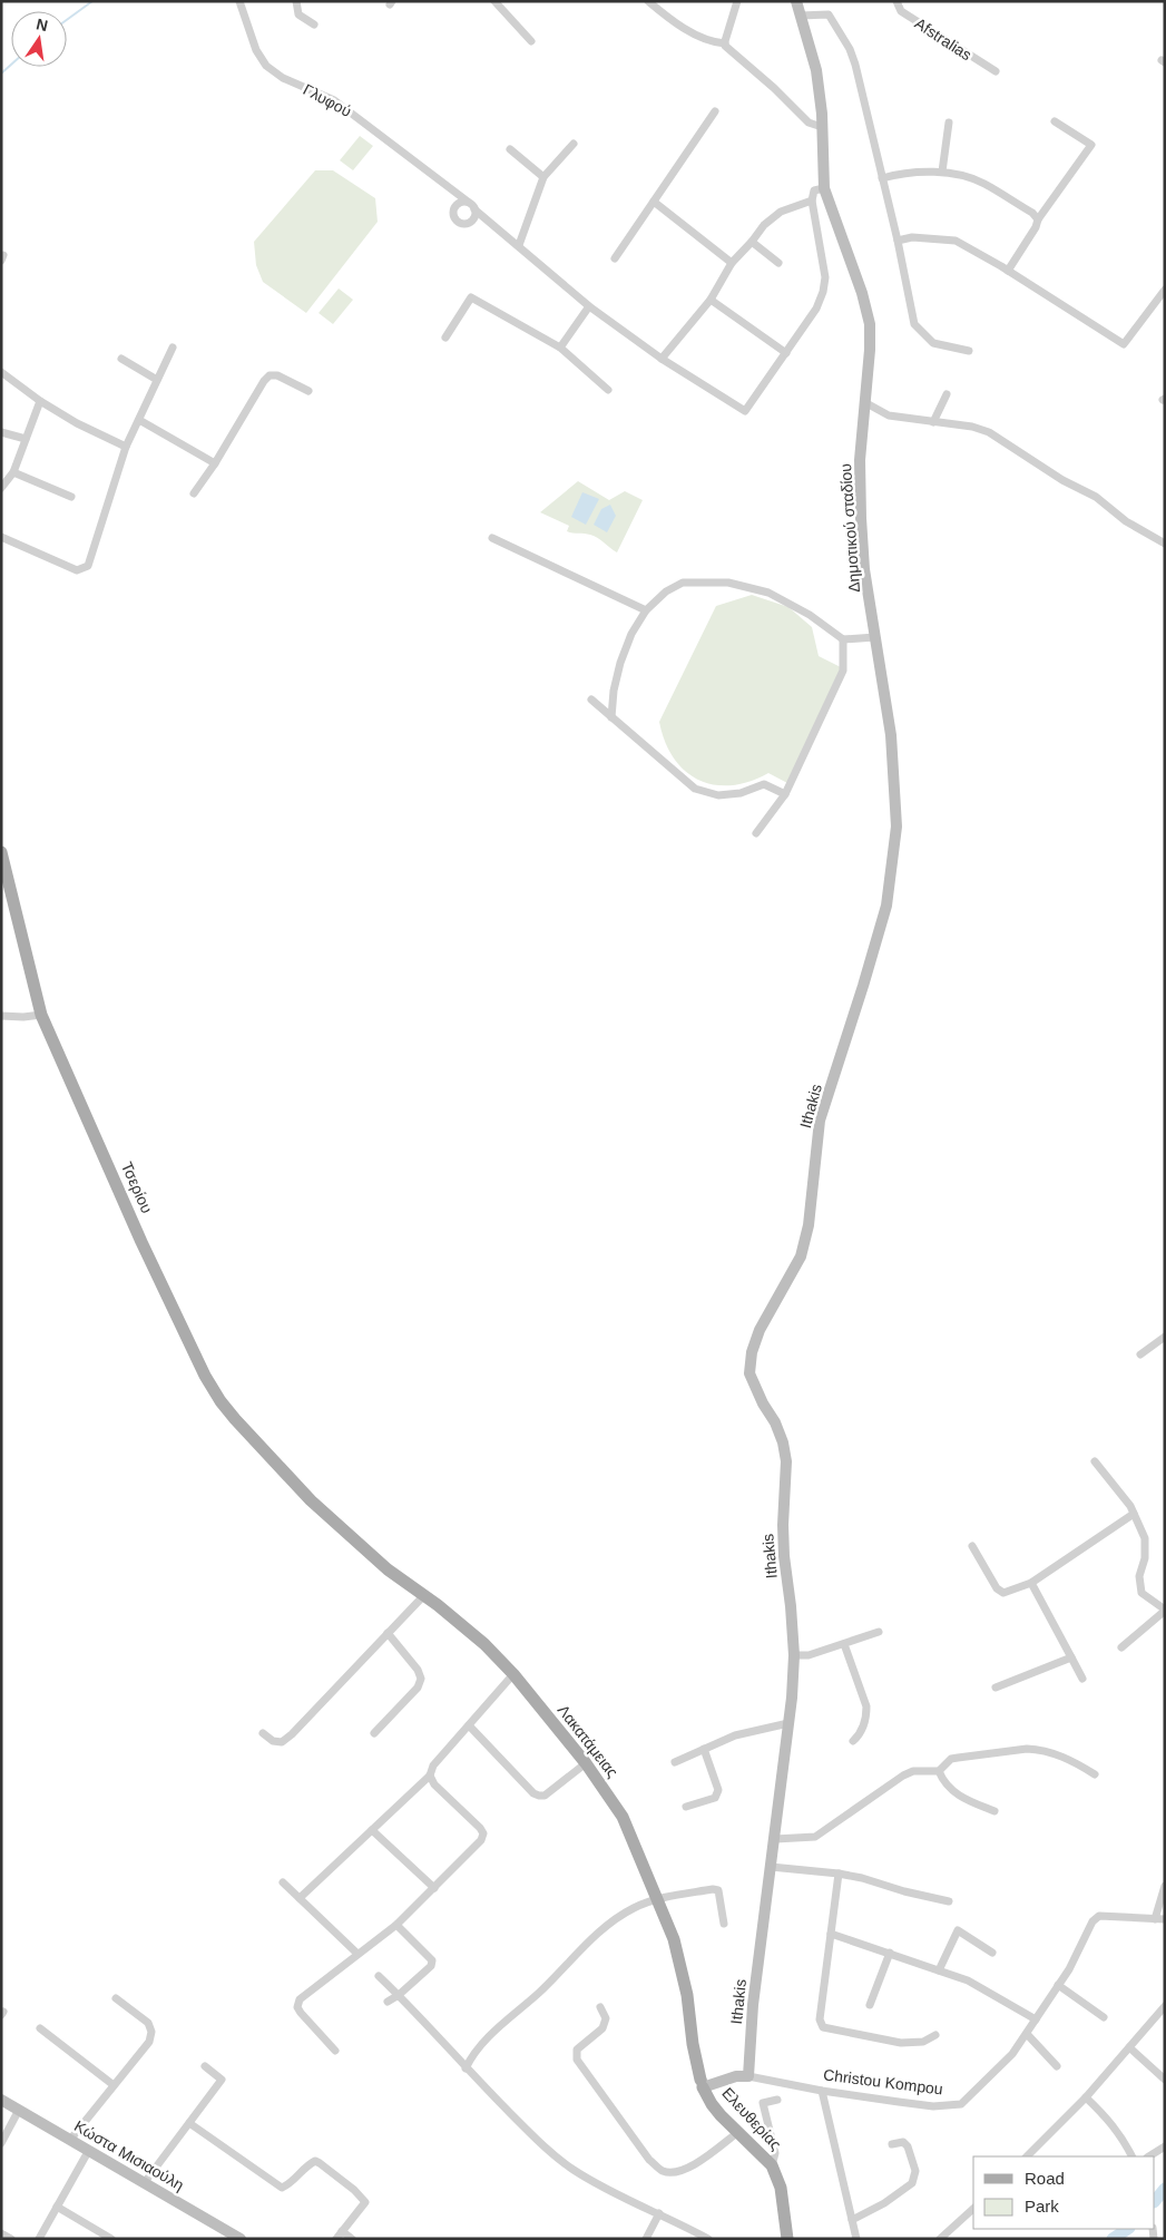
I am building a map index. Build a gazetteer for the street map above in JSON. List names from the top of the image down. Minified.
{"streets":{"main road":["Δημοτικού σταδίου","Ithakis","Τσερίου","Λακατάμειας","Christou Kompou","Ελευθερίας","Κώστα Μισιαούλη"],"street":["Afstralias","Γλυφού"]},"crossings":[["Δημοτικού σταδίου","Ithakis"],["Ithakis","Christou Kompou"],["Τσερίου","Λακατάμειας"],["Λακατάμειας","Christou Kompou"],["Λακατάμειας","Ελευθερίας"],["Christou Kompou","Ελευθερίας"]],"legend":["Road","Park"],"north":"top"}
